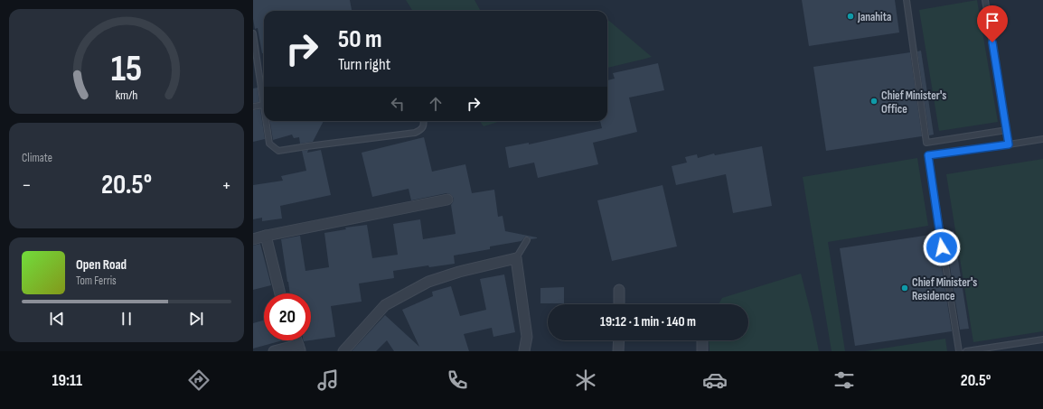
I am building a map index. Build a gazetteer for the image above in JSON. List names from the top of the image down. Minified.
{"places":["Janahita","Chief Minister's Office","Chief Minister's Residence"],"page":{"turn":["50 m","Turn right"],"tile":"Climate","heat":["−","20.5°","+"],"song":["Open Road","Tom Ferris"],"limit":"20","trip":"19:12 · 1 min · 140 m","tabs":["19:11","20.5°"],"gauge":["15","km/h"]}}
